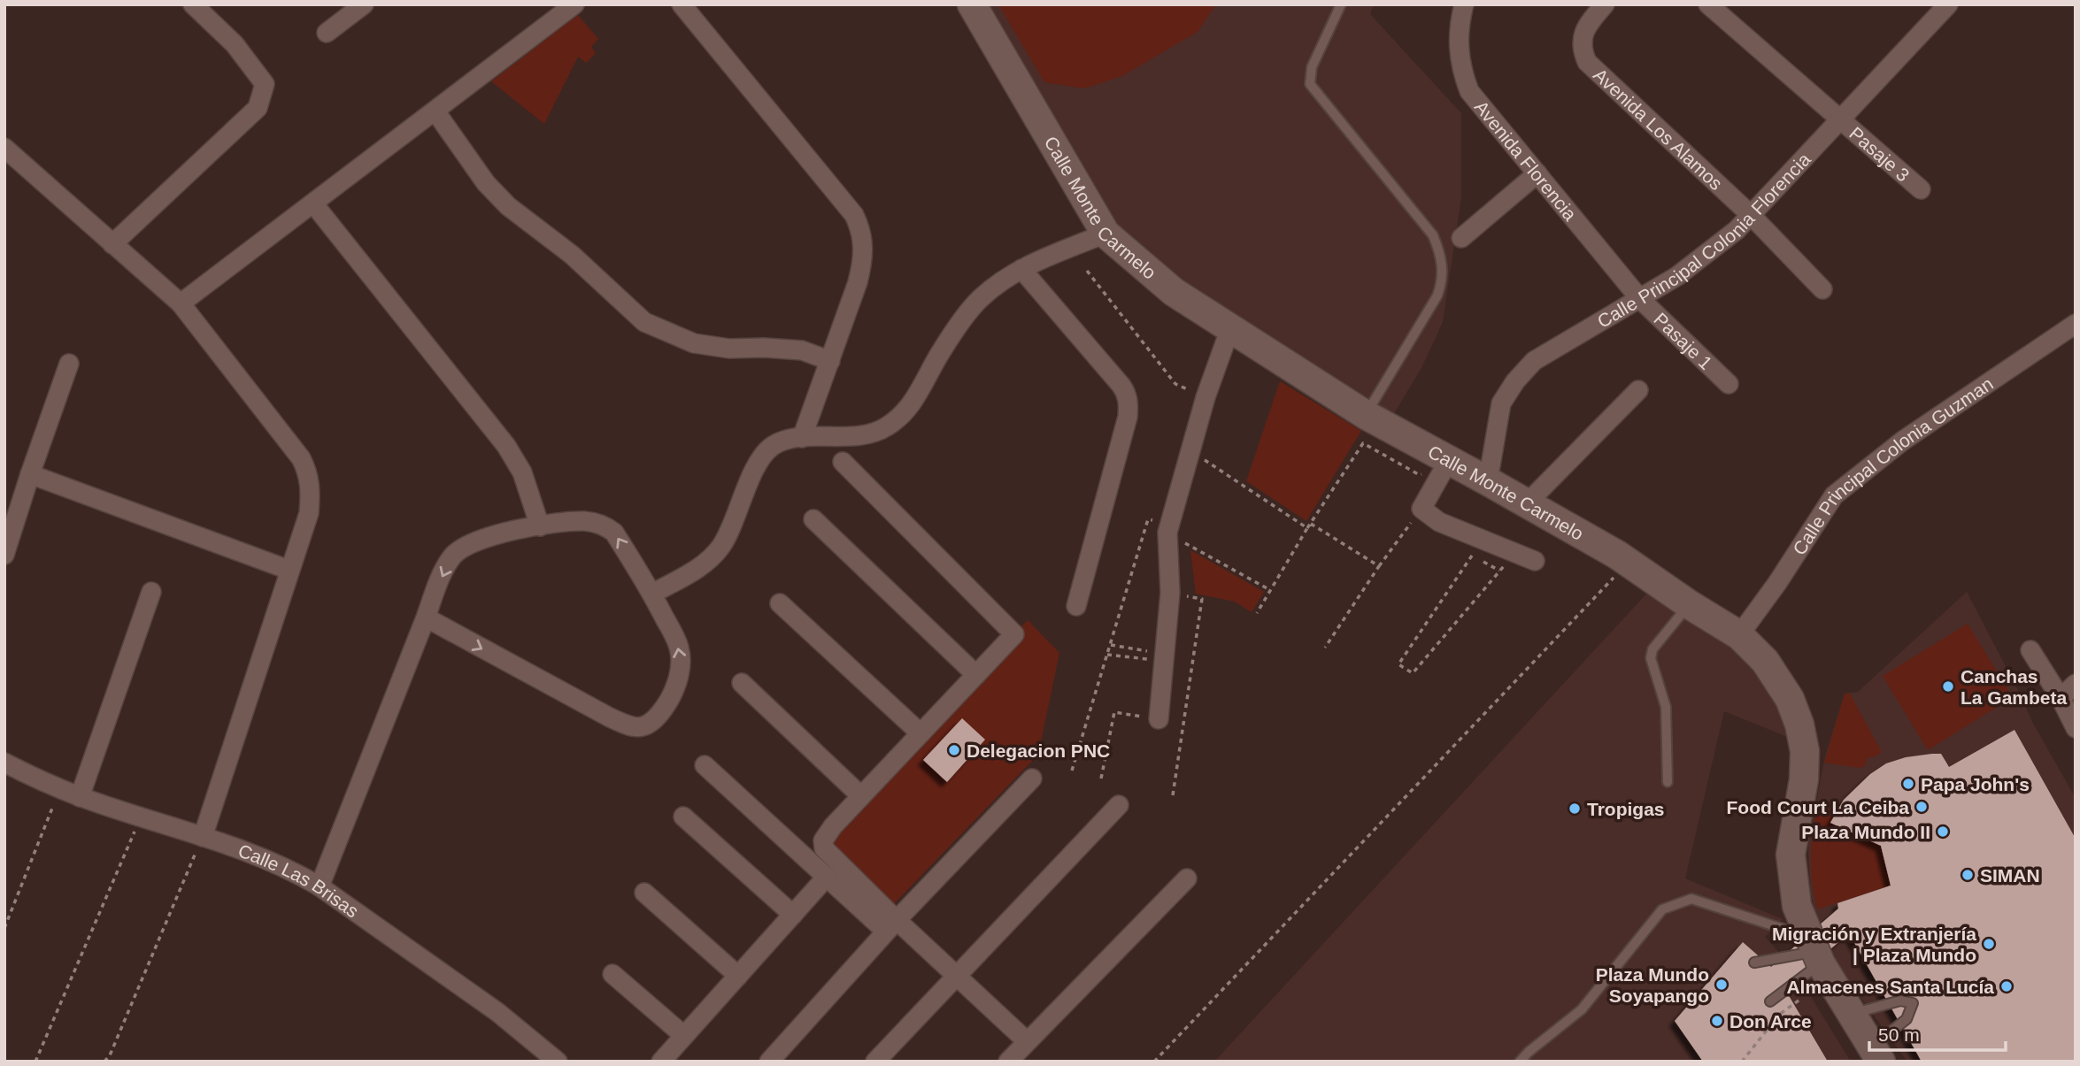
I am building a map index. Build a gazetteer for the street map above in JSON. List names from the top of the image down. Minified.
{"streets":{"street":["Avenida Los Alamos","Pasaje 3","Avenida Florencia","Calle Monte Carmelo","Calle Principal Colonia Florencia","Pasaje 1","Calle Principal Colonia Guzman","Calle Las Brisas"]},"crossings":[["Avenida Los Alamos","Calle Principal Colonia Florencia"],["Pasaje 3","Calle Principal Colonia Florencia"],["Avenida Florencia","Calle Principal Colonia Florencia"],["Avenida Florencia","Pasaje 1"],["Calle Monte Carmelo","Calle Principal Colonia Florencia"],["Calle Monte Carmelo","Calle Principal Colonia Guzman"],["Calle Principal Colonia Florencia","Pasaje 1"]],"places":["Canchas La Gambeta","Delegacion PNC","Papa John's","Food Court La Ceiba","Tropigas","Plaza Mundo II","SIMAN","Migración y Extranjería | Plaza Mundo","Plaza Mundo Soyapango","Almacenes Santa Lucía","Don Arce"],"scale_bar":"50 m"}
